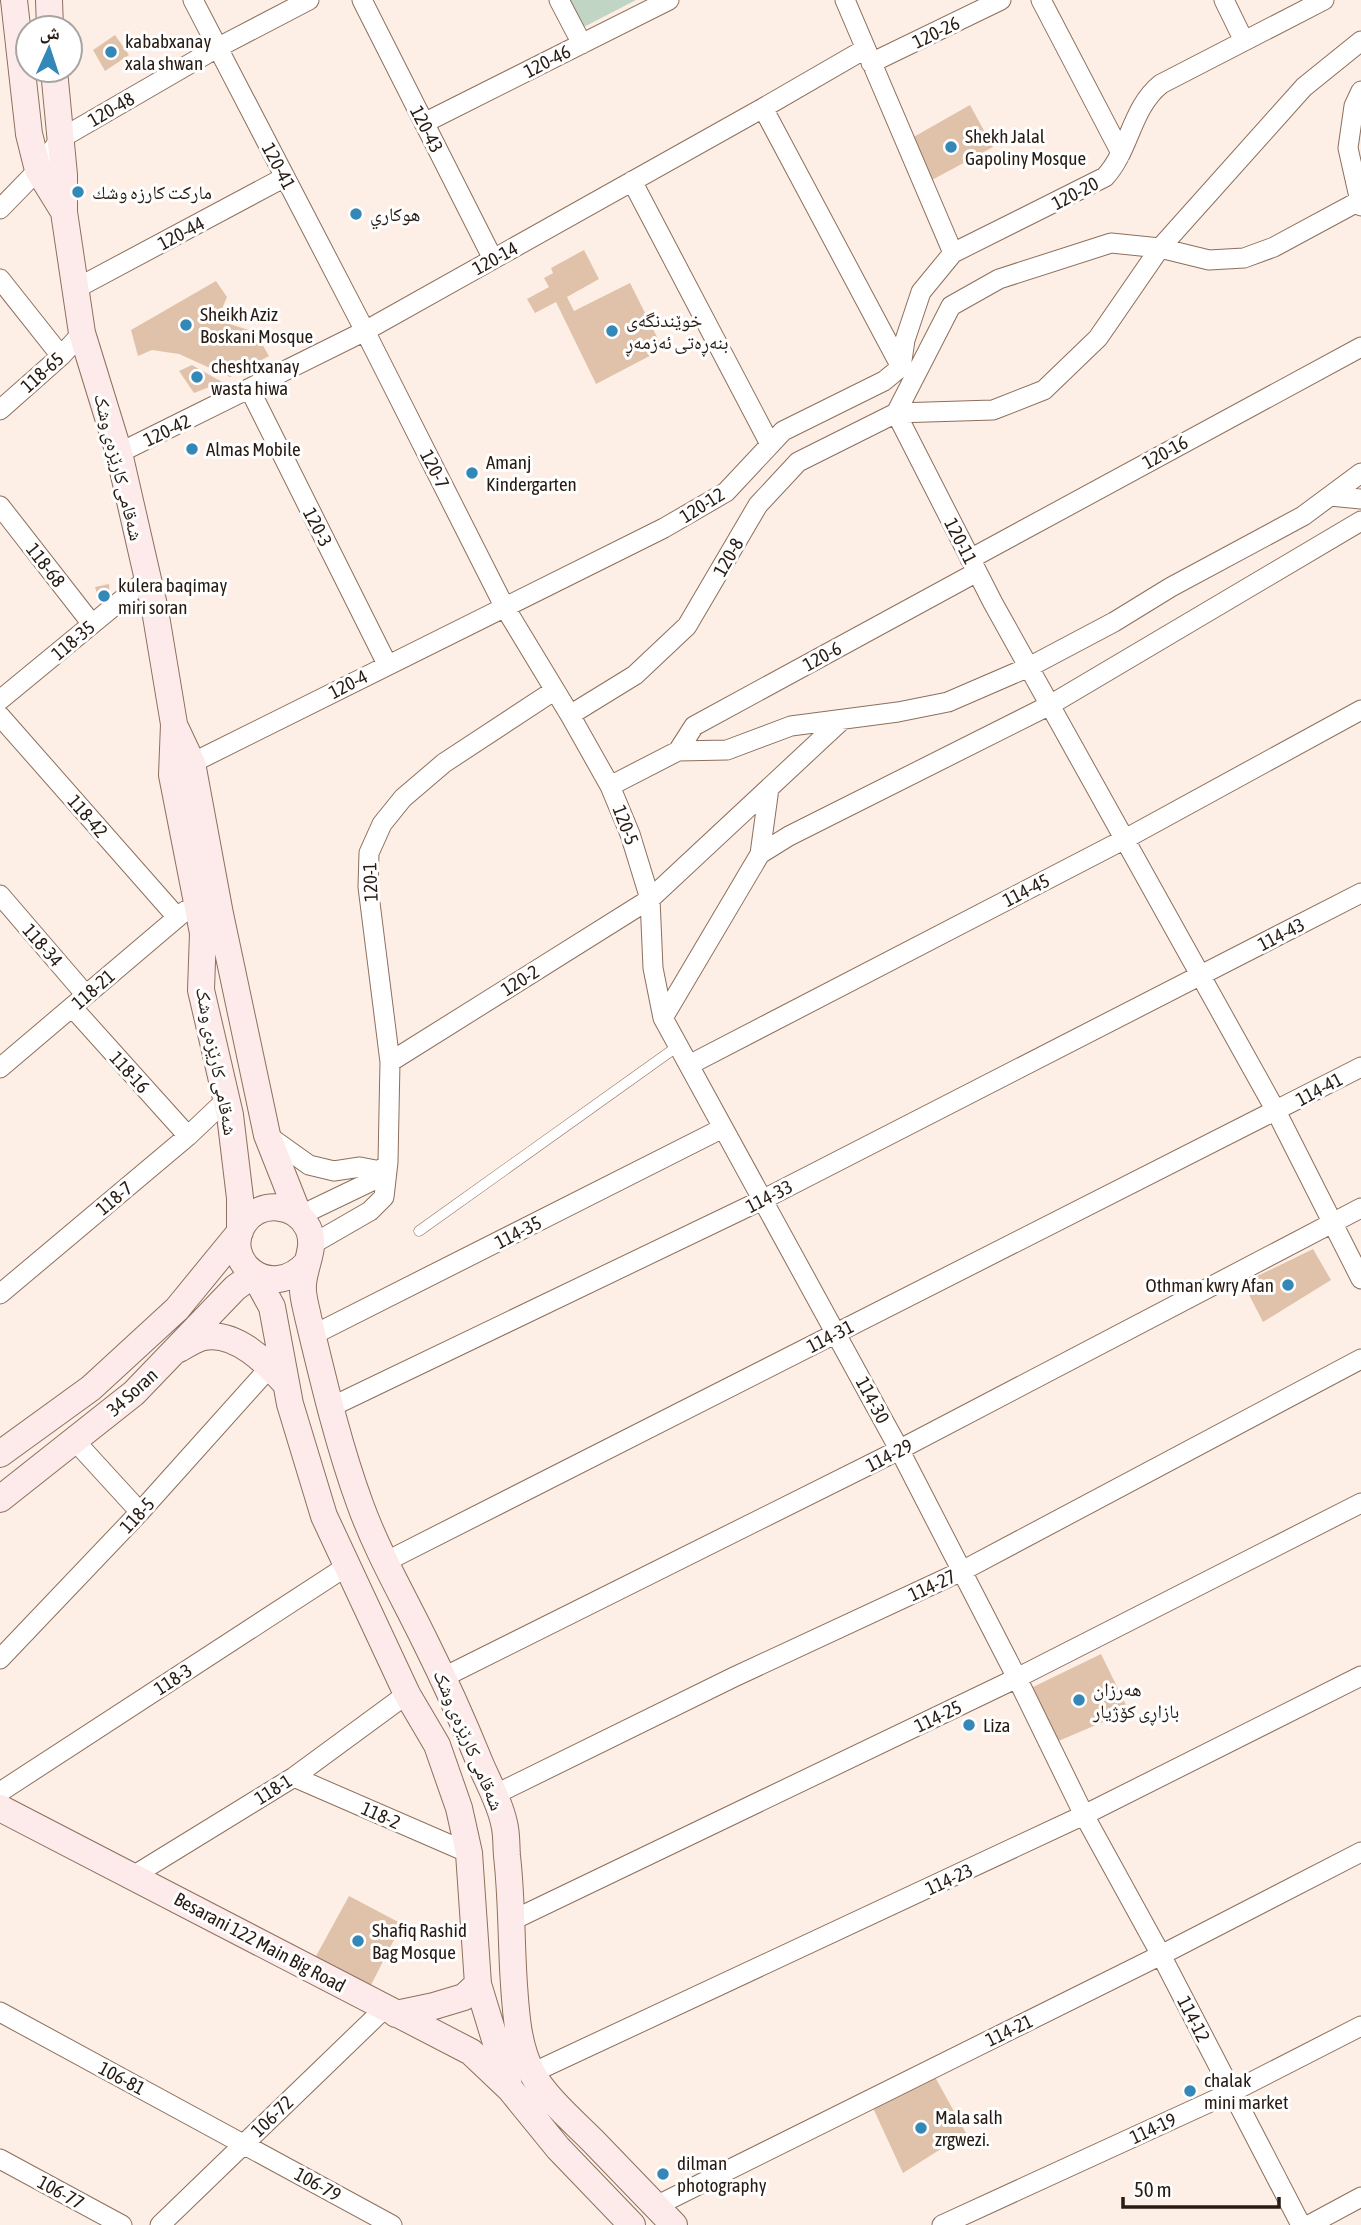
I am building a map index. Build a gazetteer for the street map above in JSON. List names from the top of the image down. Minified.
{"streets":{"main road":["شەقامی کارێزەی وشک","34 Soran","Besarani 122 Main Big Road"],"street":["120-26","120-46","120-48","120-43","120-41","120-20","120-44","120-14","118-65","120-42","120-16","120-7","120-12","120-3","120-11","120-8","118-68","118-35","120-6","120-4","118-42","120-5","120-1","114-45","114-43","118-34","120-2","118-21","118-16","114-41","114-33","118-7","114-35","114-31","114-30","114-29","118-5","114-27","118-3","114-25","118-1","118-2","114-23","114-12","114-21","106-81","106-72","114-19","106-79","106-77"]},"crossings":[["120-26","120-14"],["120-46","120-43"],["120-48","120-41"],["120-48","شەقامی کارێزەی وشک"],["120-43","120-14"],["120-41","120-44"],["120-41","120-14"],["120-41","120-42"],["120-41","120-7"],["120-20","120-12"],["120-44","شەقامی کارێزەی وشک"],["120-14","120-42"],["120-14","شەقامی کارێزەی وشک"],["120-14","120-7"],["118-65","شەقامی کارێزەی وشک"],["120-42","شەقامی کارێزەی وشک"],["120-42","120-7"],["120-42","120-3"],["120-16","120-11"],["120-16","120-6"],["شەقامی کارێزەی وشک","118-35"],["شەقامی کارێزەی وشک","120-4"],["شەقامی کارێزەی وشک","120-1"],["شەقامی کارێزەی وشک","114-33"],["شەقامی کارێزەی وشک","118-7"],["شەقامی کارێزەی وشک","114-35"],["شەقامی کارێزەی وشک","114-31"],["شەقامی کارێزەی وشک","34 Soran"],["شەقامی کارێزەی وشک","114-29"],["شەقامی کارێزەی وشک","118-5"],["شەقامی کارێزەی وشک","114-27"],["شەقامی کارێزەی وشک","118-3"],["شەقامی کارێزەی وشک","114-25"],["شەقامی کارێزەی وشک","118-1"],["شەقامی کارێزەی وشک","118-2"],["شەقامی کارێزەی وشک","114-23"],["شەقامی کارێزەی وشک","Besarani 122 Main Big Road"],["شەقامی کارێزەی وشک","114-21"],["120-7","120-12"],["120-7","120-4"],["120-7","120-5"],["120-12","120-4"],["120-12","120-5"],["120-3","120-4"],["120-11","120-8"],["120-11","120-6"],["120-11","114-45"],["120-11","114-43"],["120-11","114-41"],["120-11","114-33"],["120-11","114-31"],["120-11","114-29"],["120-8","120-5"],["118-68","118-35"],["120-4","120-5"],["118-42","118-21"],["120-5","120-1"],["120-5","114-45"],["120-5","120-2"],["120-5","114-30"],["120-1","120-2"],["120-1","34 Soran"],["114-45","114-30"],["114-43","114-33"],["118-34","118-21"],["118-34","118-16"],["118-21","118-16"],["118-16","118-7"],["114-41","114-31"],["114-33","114-30"],["114-35","114-30"],["114-31","114-30"],["114-30","114-29"],["114-30","114-27"],["114-30","114-25"],["114-30","114-23"],["114-30","114-12"],["118-1","118-2"],["118-1","Besarani 122 Main Big Road"],["114-23","114-12"],["Besarani 122 Main Big Road","106-72"],["114-12","114-21"],["114-12","114-19"],["106-81","106-72"],["106-81","106-79"],["106-72","106-79"]],"places":["kababxanay xala shwan","Shekh Jalal Gapoliny Mosque","ماركت كارزه وشك","هوكاري","Sheikh Aziz Boskani Mosque","خوێندنگەی بنەڕەتی ئەزمەڕ","cheshtxanay wasta hiwa","Almas Mobile","Amanj Kindergarten","kulera baqimay miri soran","Othman kwry Afan","ھەرزان بازاڕی کۆژیار","Liza","Shafiq Rashid Bag Mosque","chalak mini market","Mala salh zrgwezi.","dilman photography"],"scale_bar":"50 m","north":"top"}
